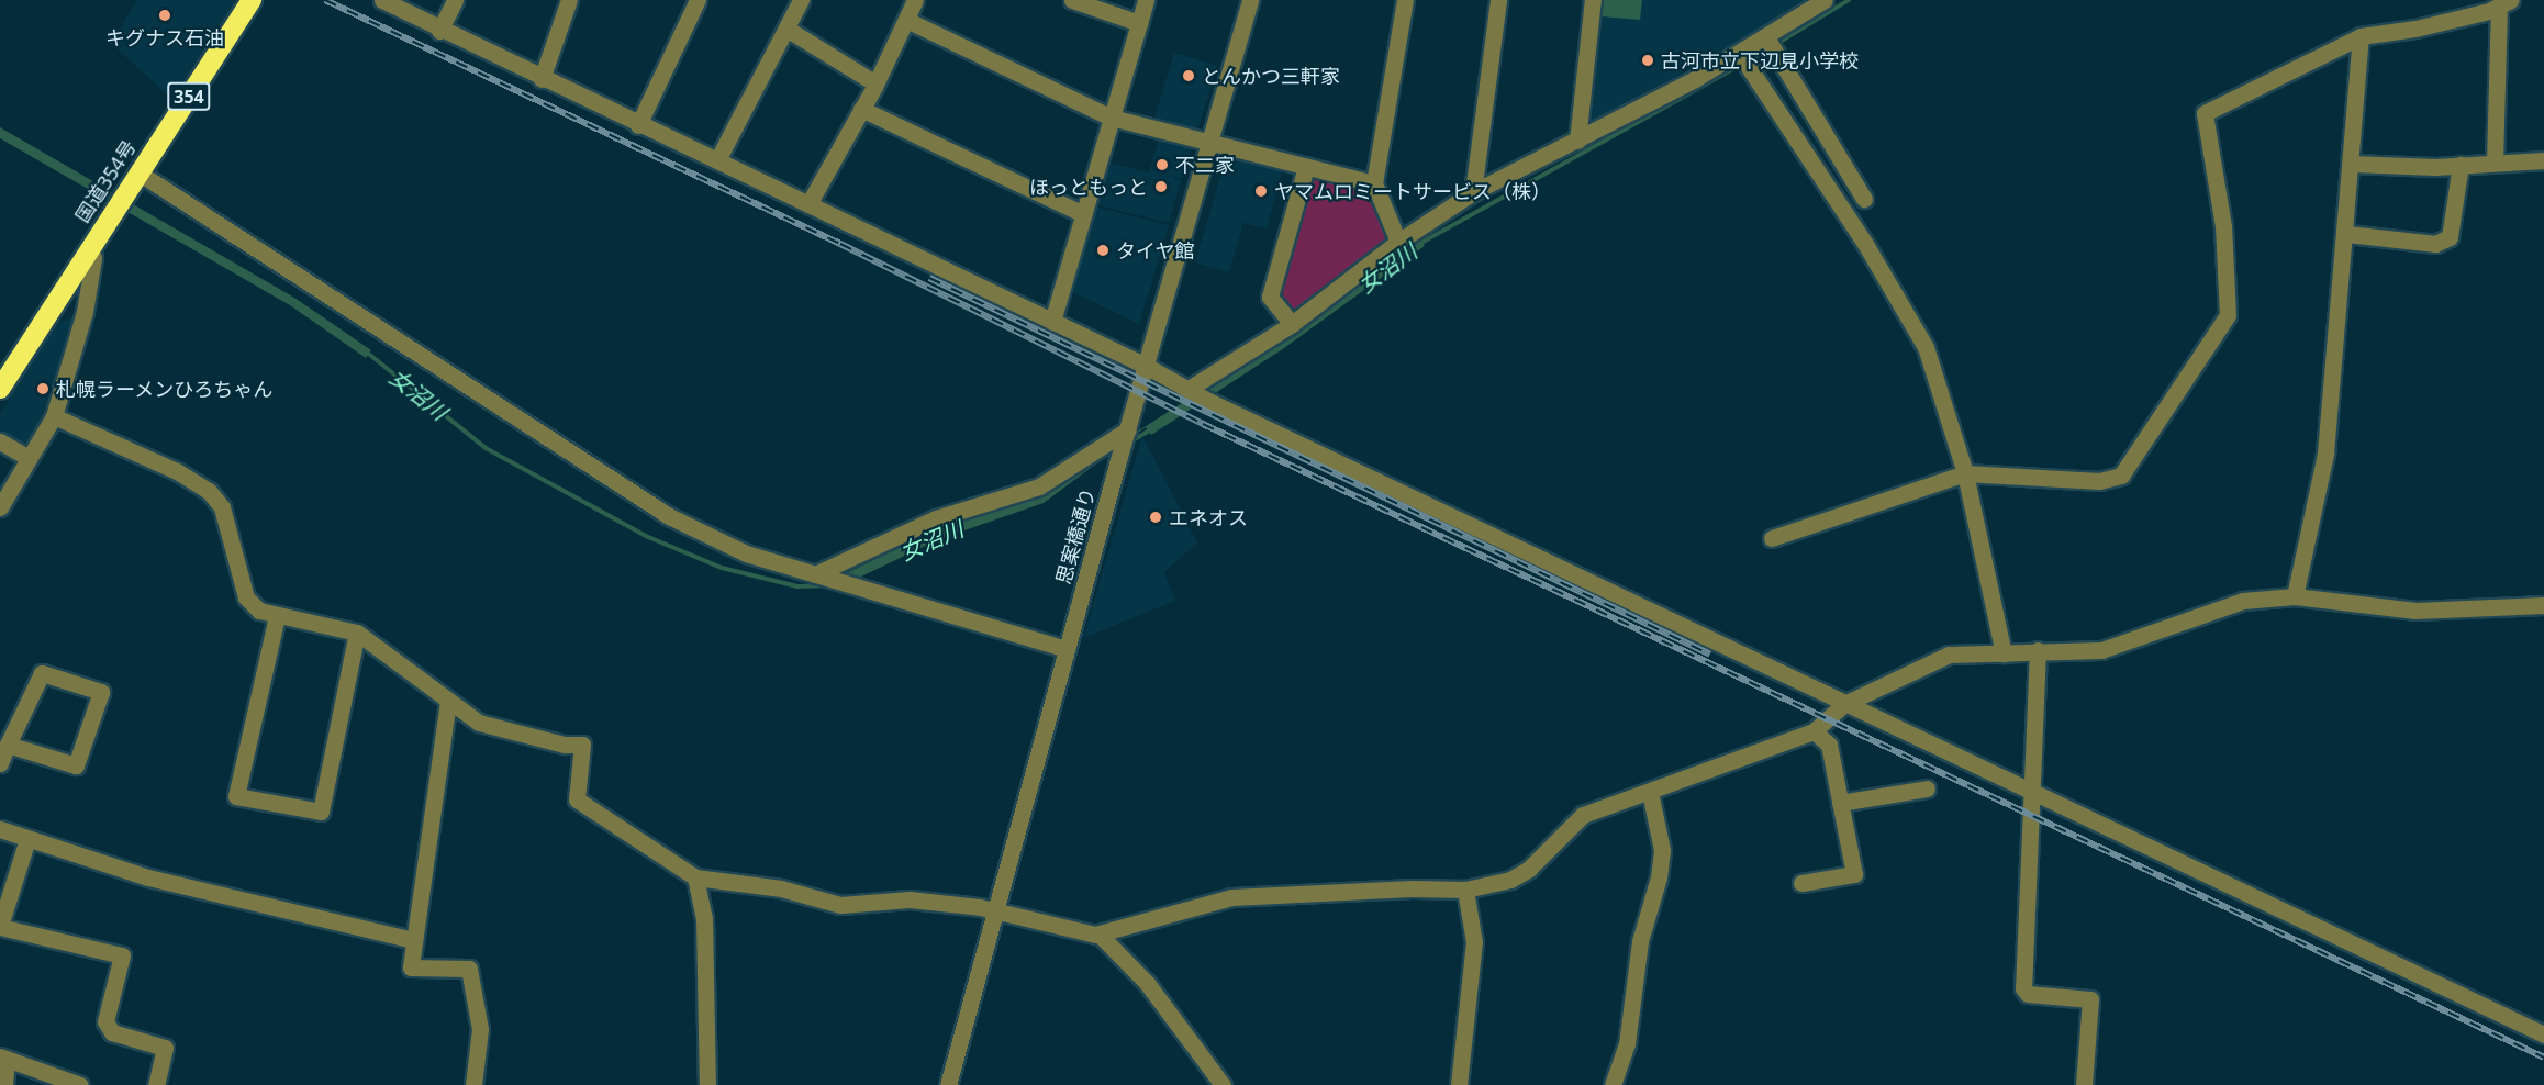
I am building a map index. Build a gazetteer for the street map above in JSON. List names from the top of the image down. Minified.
{"streets":{"highway":["354","国道354号"],"street":["思案橋通り"]},"water":["女沼川"],"places":["キグナス石油","古河市立下辺見小学校","とんかつ三軒家","不二家","ほっともっと","ヤマムロミートサービス（株）","タイヤ館","札幌ラーメンひろちゃん","エネオス"]}
